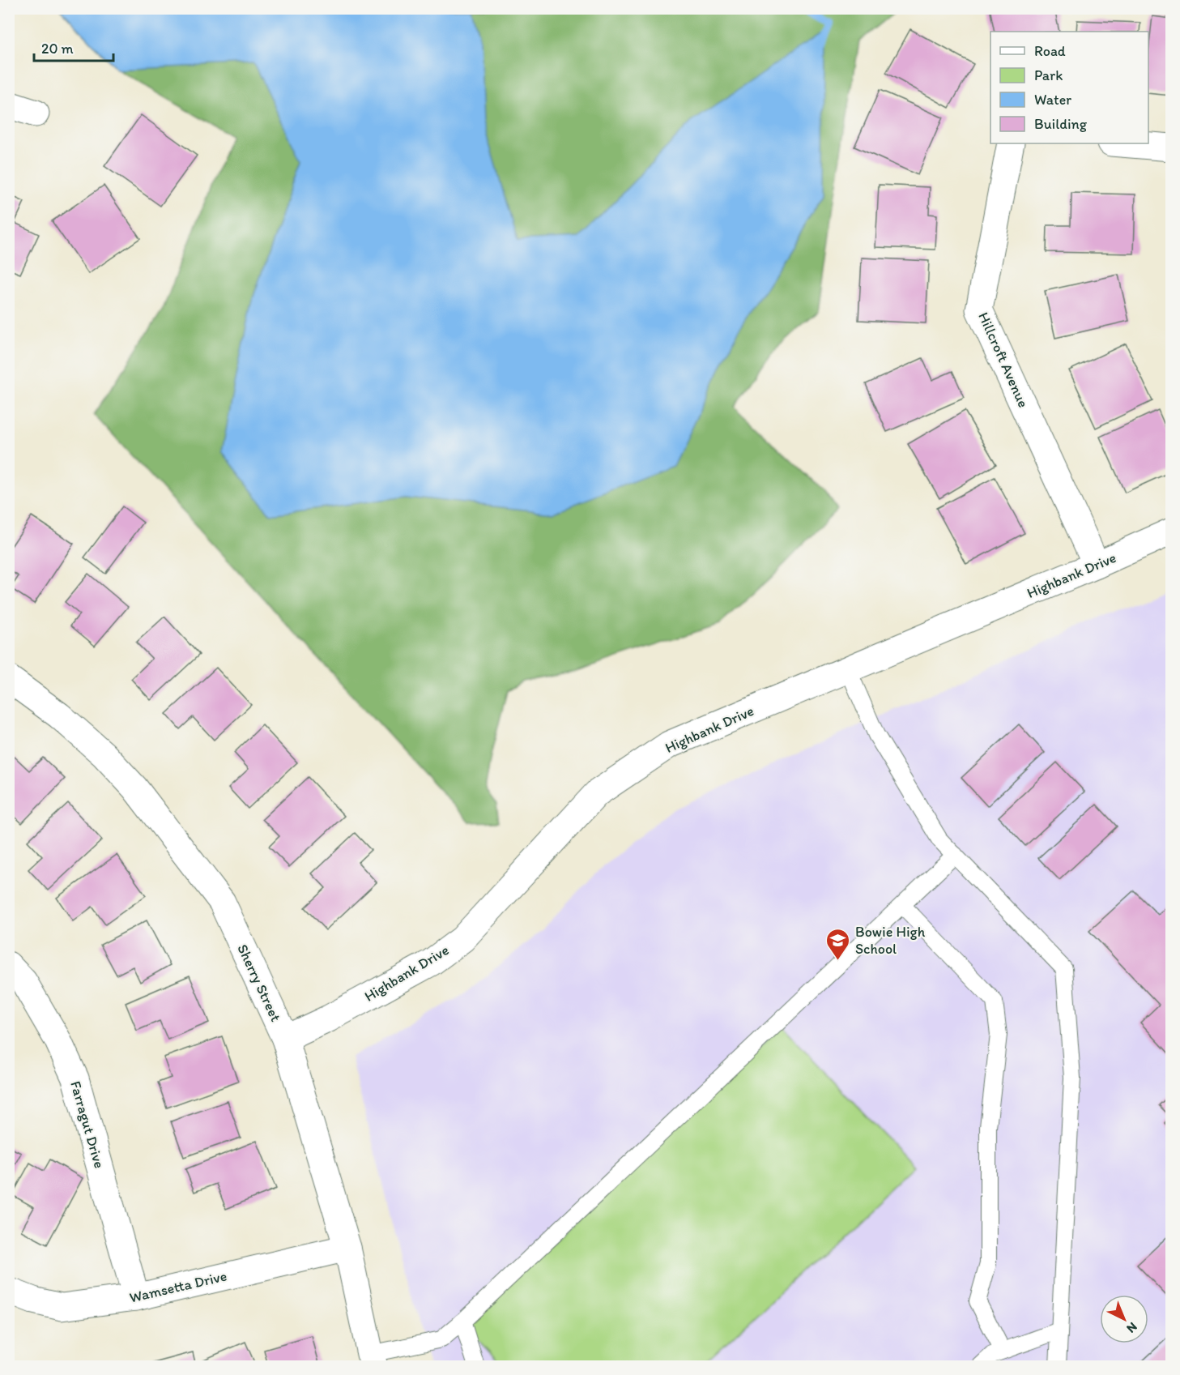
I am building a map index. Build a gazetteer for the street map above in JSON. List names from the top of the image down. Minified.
{"streets":{"street":["Hillcroft Avenue","Highbank Drive","Sherry Street","Farragut Drive","Wamsetta Drive"]},"crossings":[["Hillcroft Avenue","Highbank Drive"],["Highbank Drive","Sherry Street"],["Sherry Street","Wamsetta Drive"],["Farragut Drive","Wamsetta Drive"]],"places":{"school or university":["Bowie High School"]},"legend":["Road","Park","Water","Building"],"scale_bar":"20 m","north":"bottom right"}
